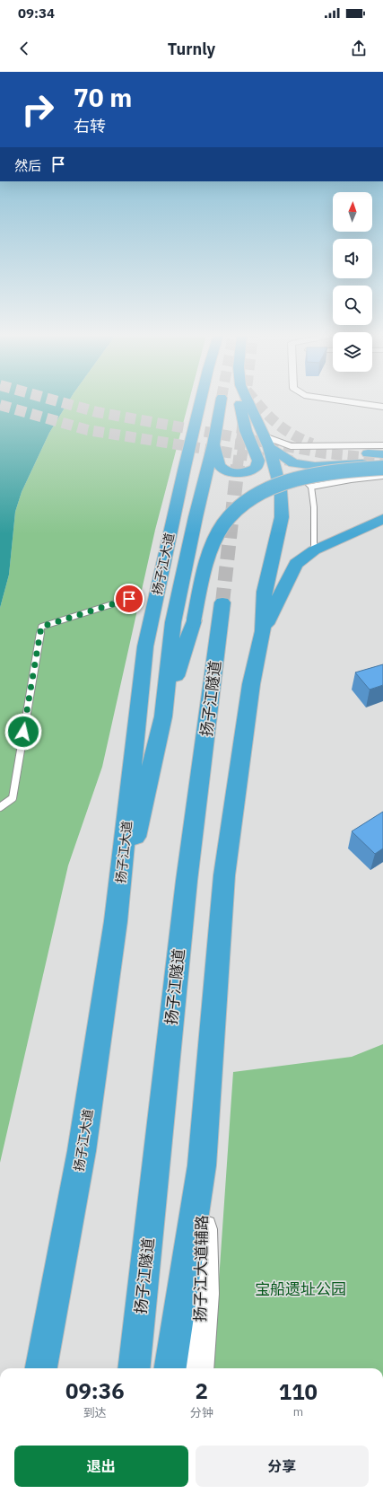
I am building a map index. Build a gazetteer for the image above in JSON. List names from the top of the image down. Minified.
{"streets":{"highway":["扬子江大道","扬子江隧道"],"main road":["扬子江大道辅路"]},"parks":["宝船遗址公园"],"north":"top","page":{"status":"09:34","header":"Turnly","turn":["70 m","右转"],"then":"然后","eta":["09:36","到达","2","分钟","110","m"],"buttons":["退出","分享"]}}
